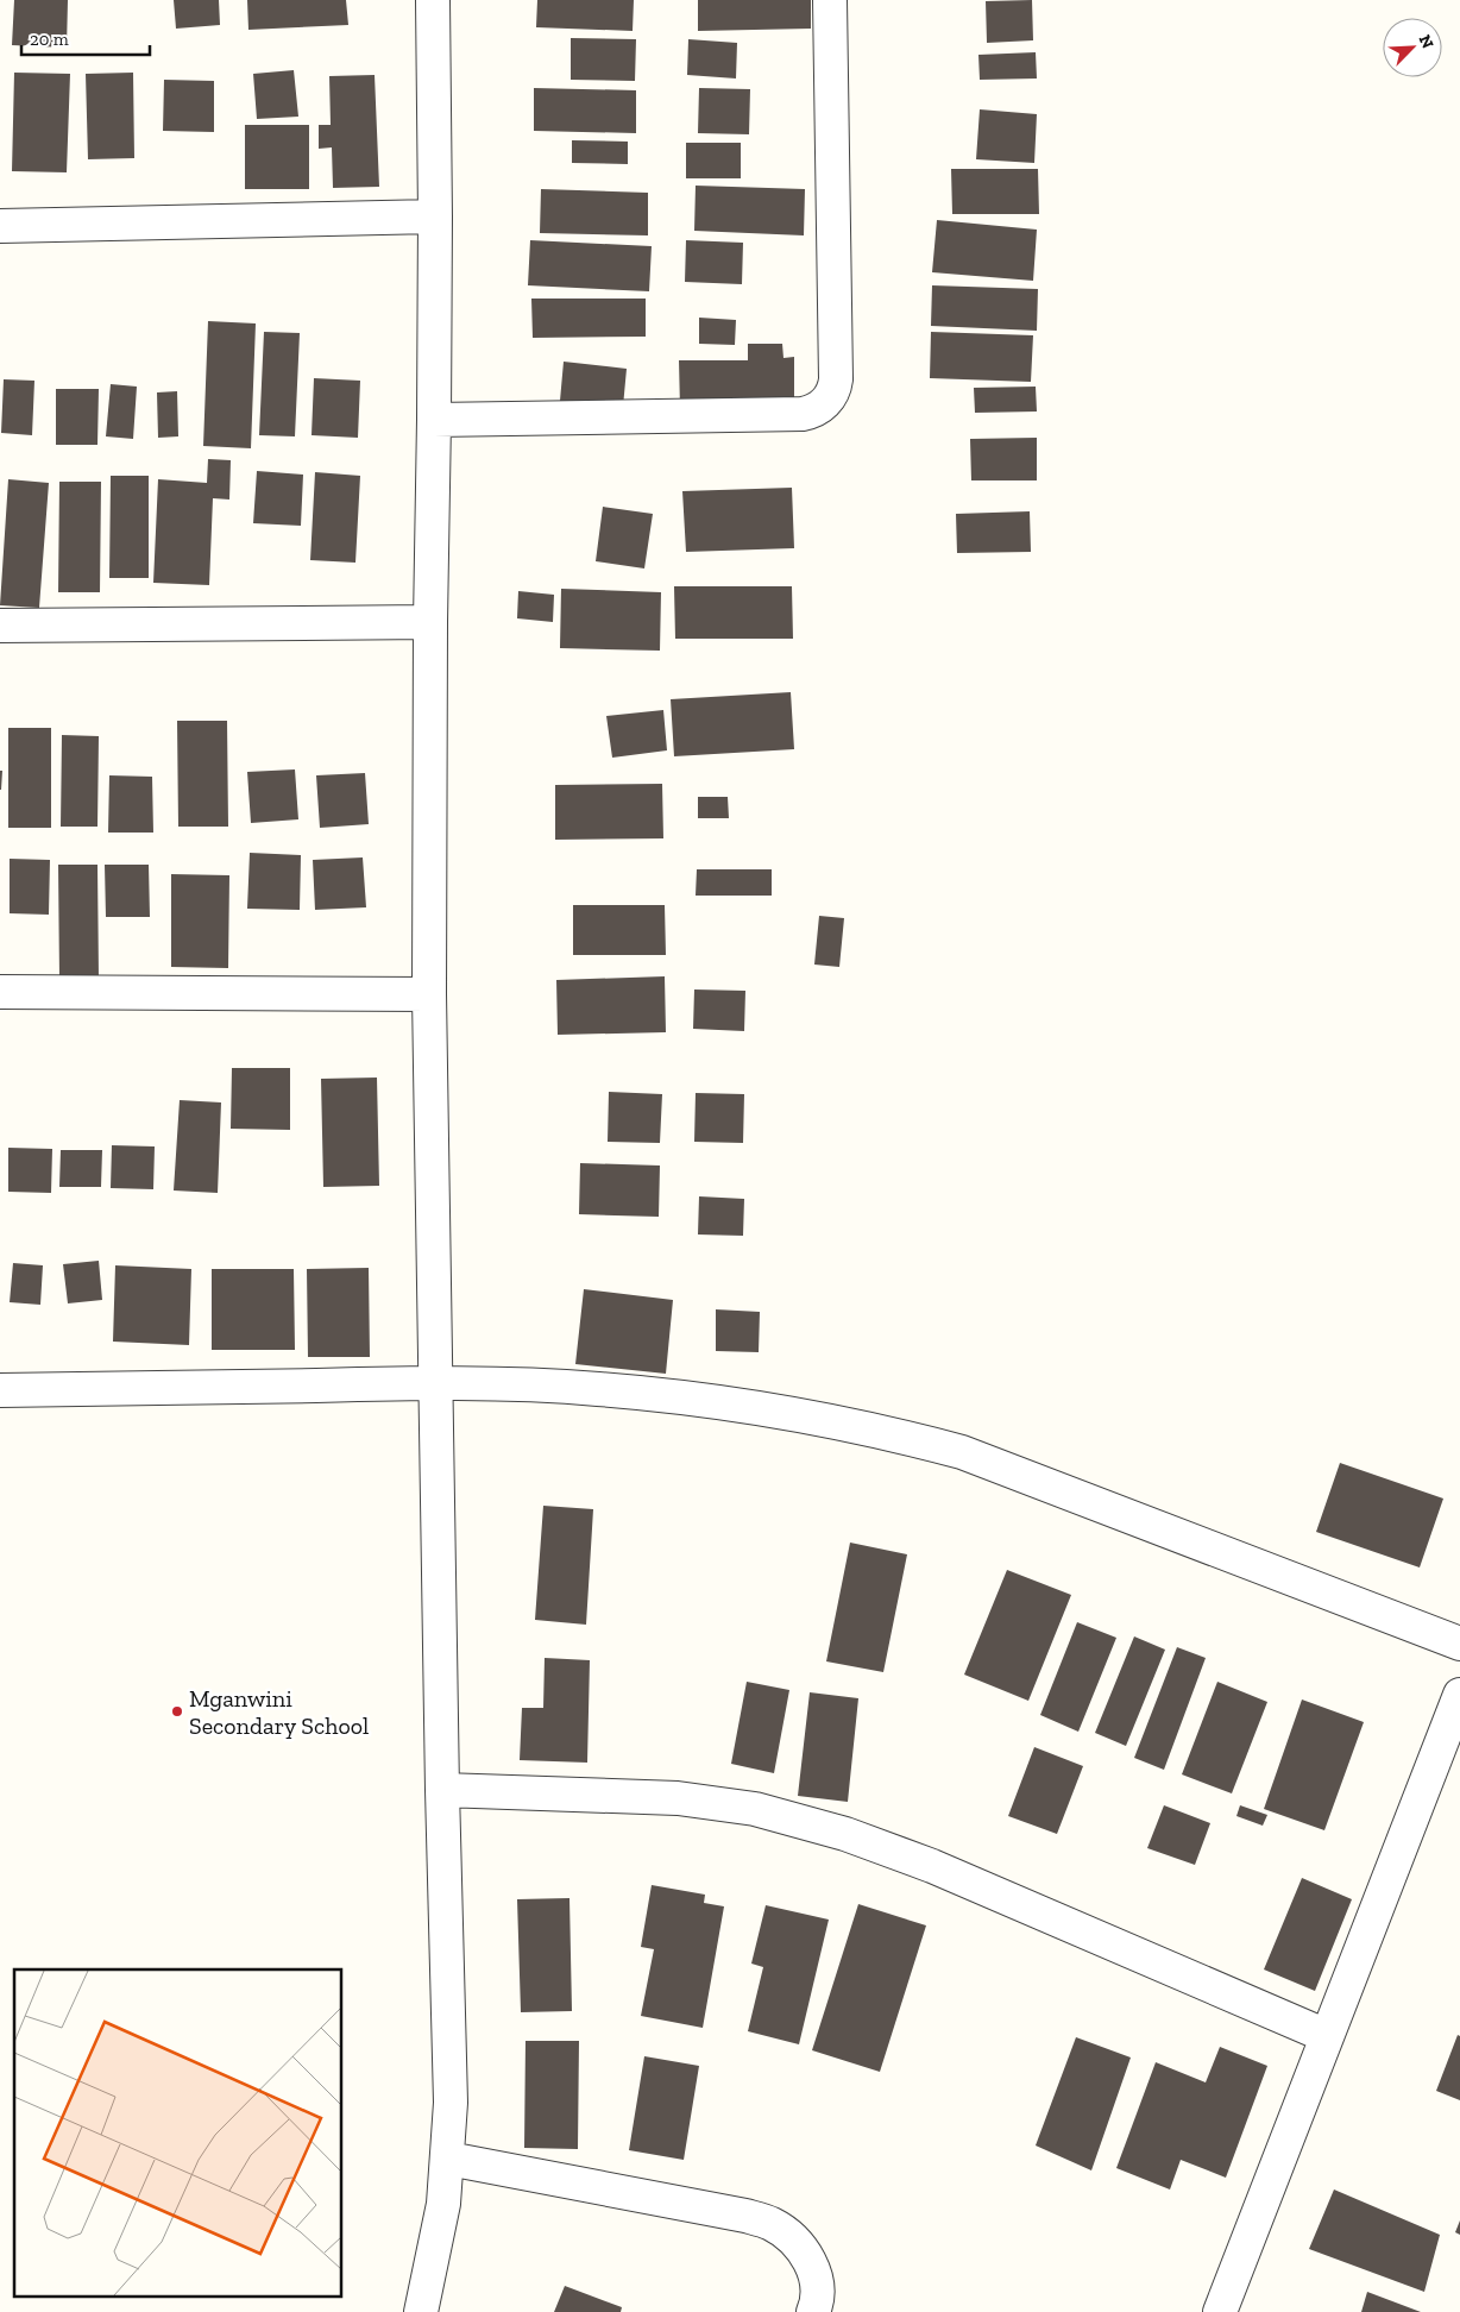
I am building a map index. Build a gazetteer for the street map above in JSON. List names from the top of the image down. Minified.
{"places":["Mganwini Secondary School"],"scale_bar":"20 m","north":"top right"}
